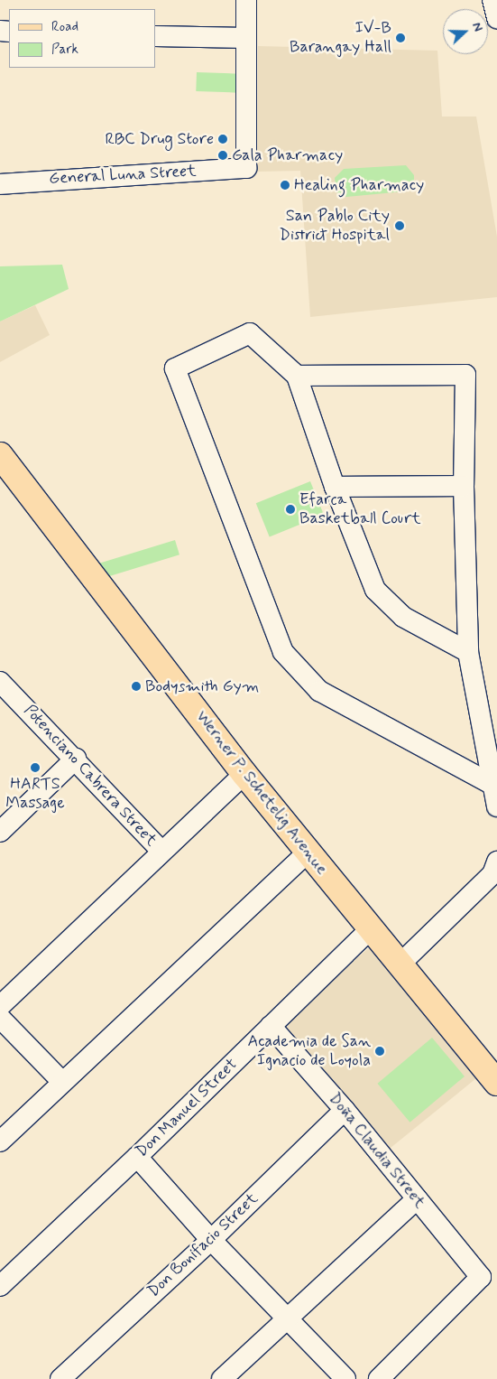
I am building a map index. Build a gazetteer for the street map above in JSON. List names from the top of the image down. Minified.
{"streets":{"main road":["Werner P. Schetelig Avenue"],"street":["General Luna Street","Potenciano Cabrera Street","Don Manuel Street","Doña Claudia Street","Don Bonifacio Street"]},"crossings":[["Werner P. Schetelig Avenue","Don Manuel Street"],["Don Manuel Street","Doña Claudia Street"],["Doña Claudia Street","Don Bonifacio Street"]],"places":["IV-B Barangay Hall","RBC Drug Store","Gala Pharmacy","Healing Pharmacy","San Pablo City District Hospital","Efarca Basketball Court","Bodysmith Gym","HARTS Massage","Academia de San Ignacio de Loyola"],"legend":["Road","Park"],"north":"right"}
